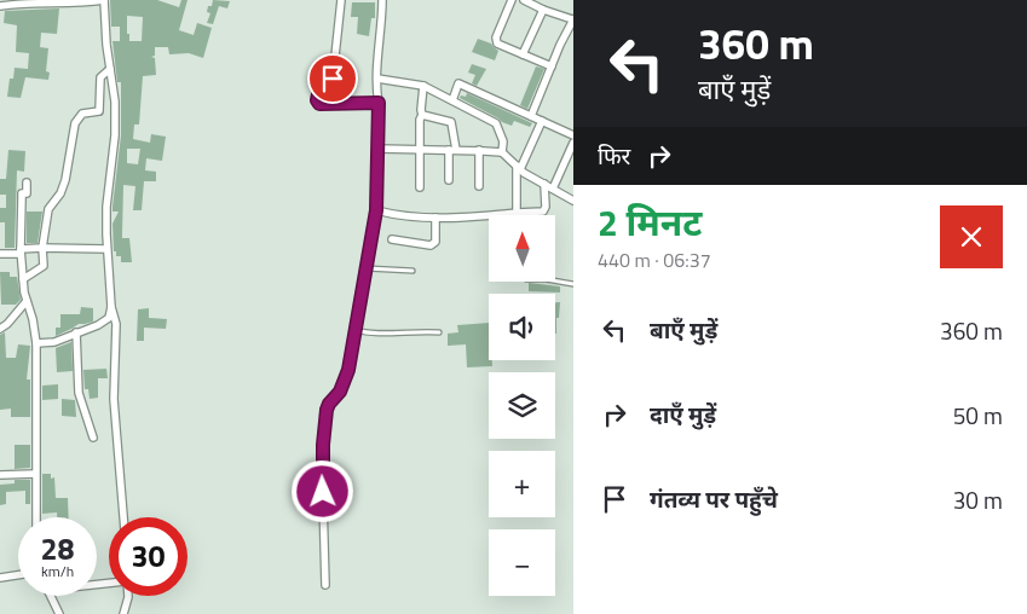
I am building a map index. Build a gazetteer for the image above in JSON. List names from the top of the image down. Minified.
{"north":"top","page":{"turn":["360 m","बाएँ मुड़ें"],"then":"फिर","heading":["2 मिनट","440 m · 06:37"],"map_buttons":["+","−"],"list":[{"name":"बाएँ मुड़ें","value":"360 m"},{"name":"दाएँ मुड़ें","value":"50 m"},{"name":"गंतव्य पर पहुँचे","value":"30 m"}],"speed":"28 km/h","limit":"30"}}
